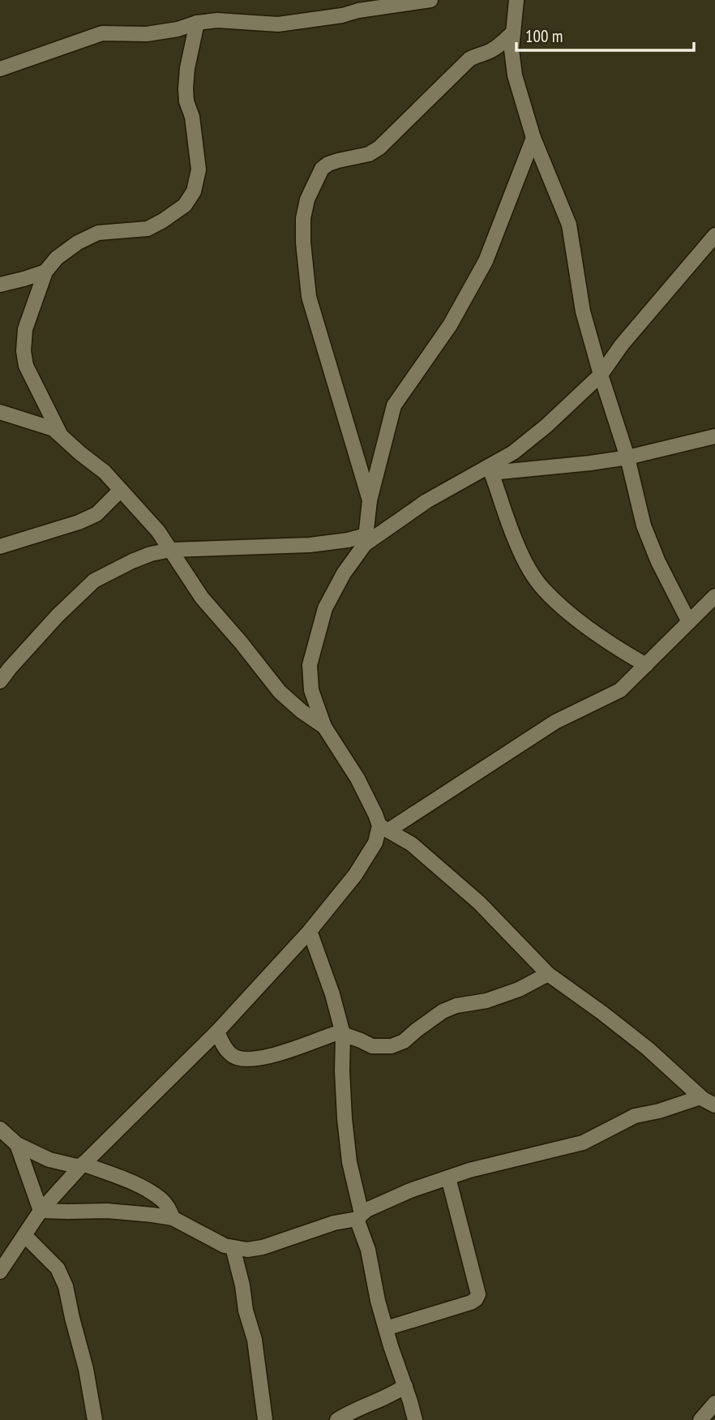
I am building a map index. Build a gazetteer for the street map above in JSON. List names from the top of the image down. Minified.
{"scale_bar":"100 m"}
